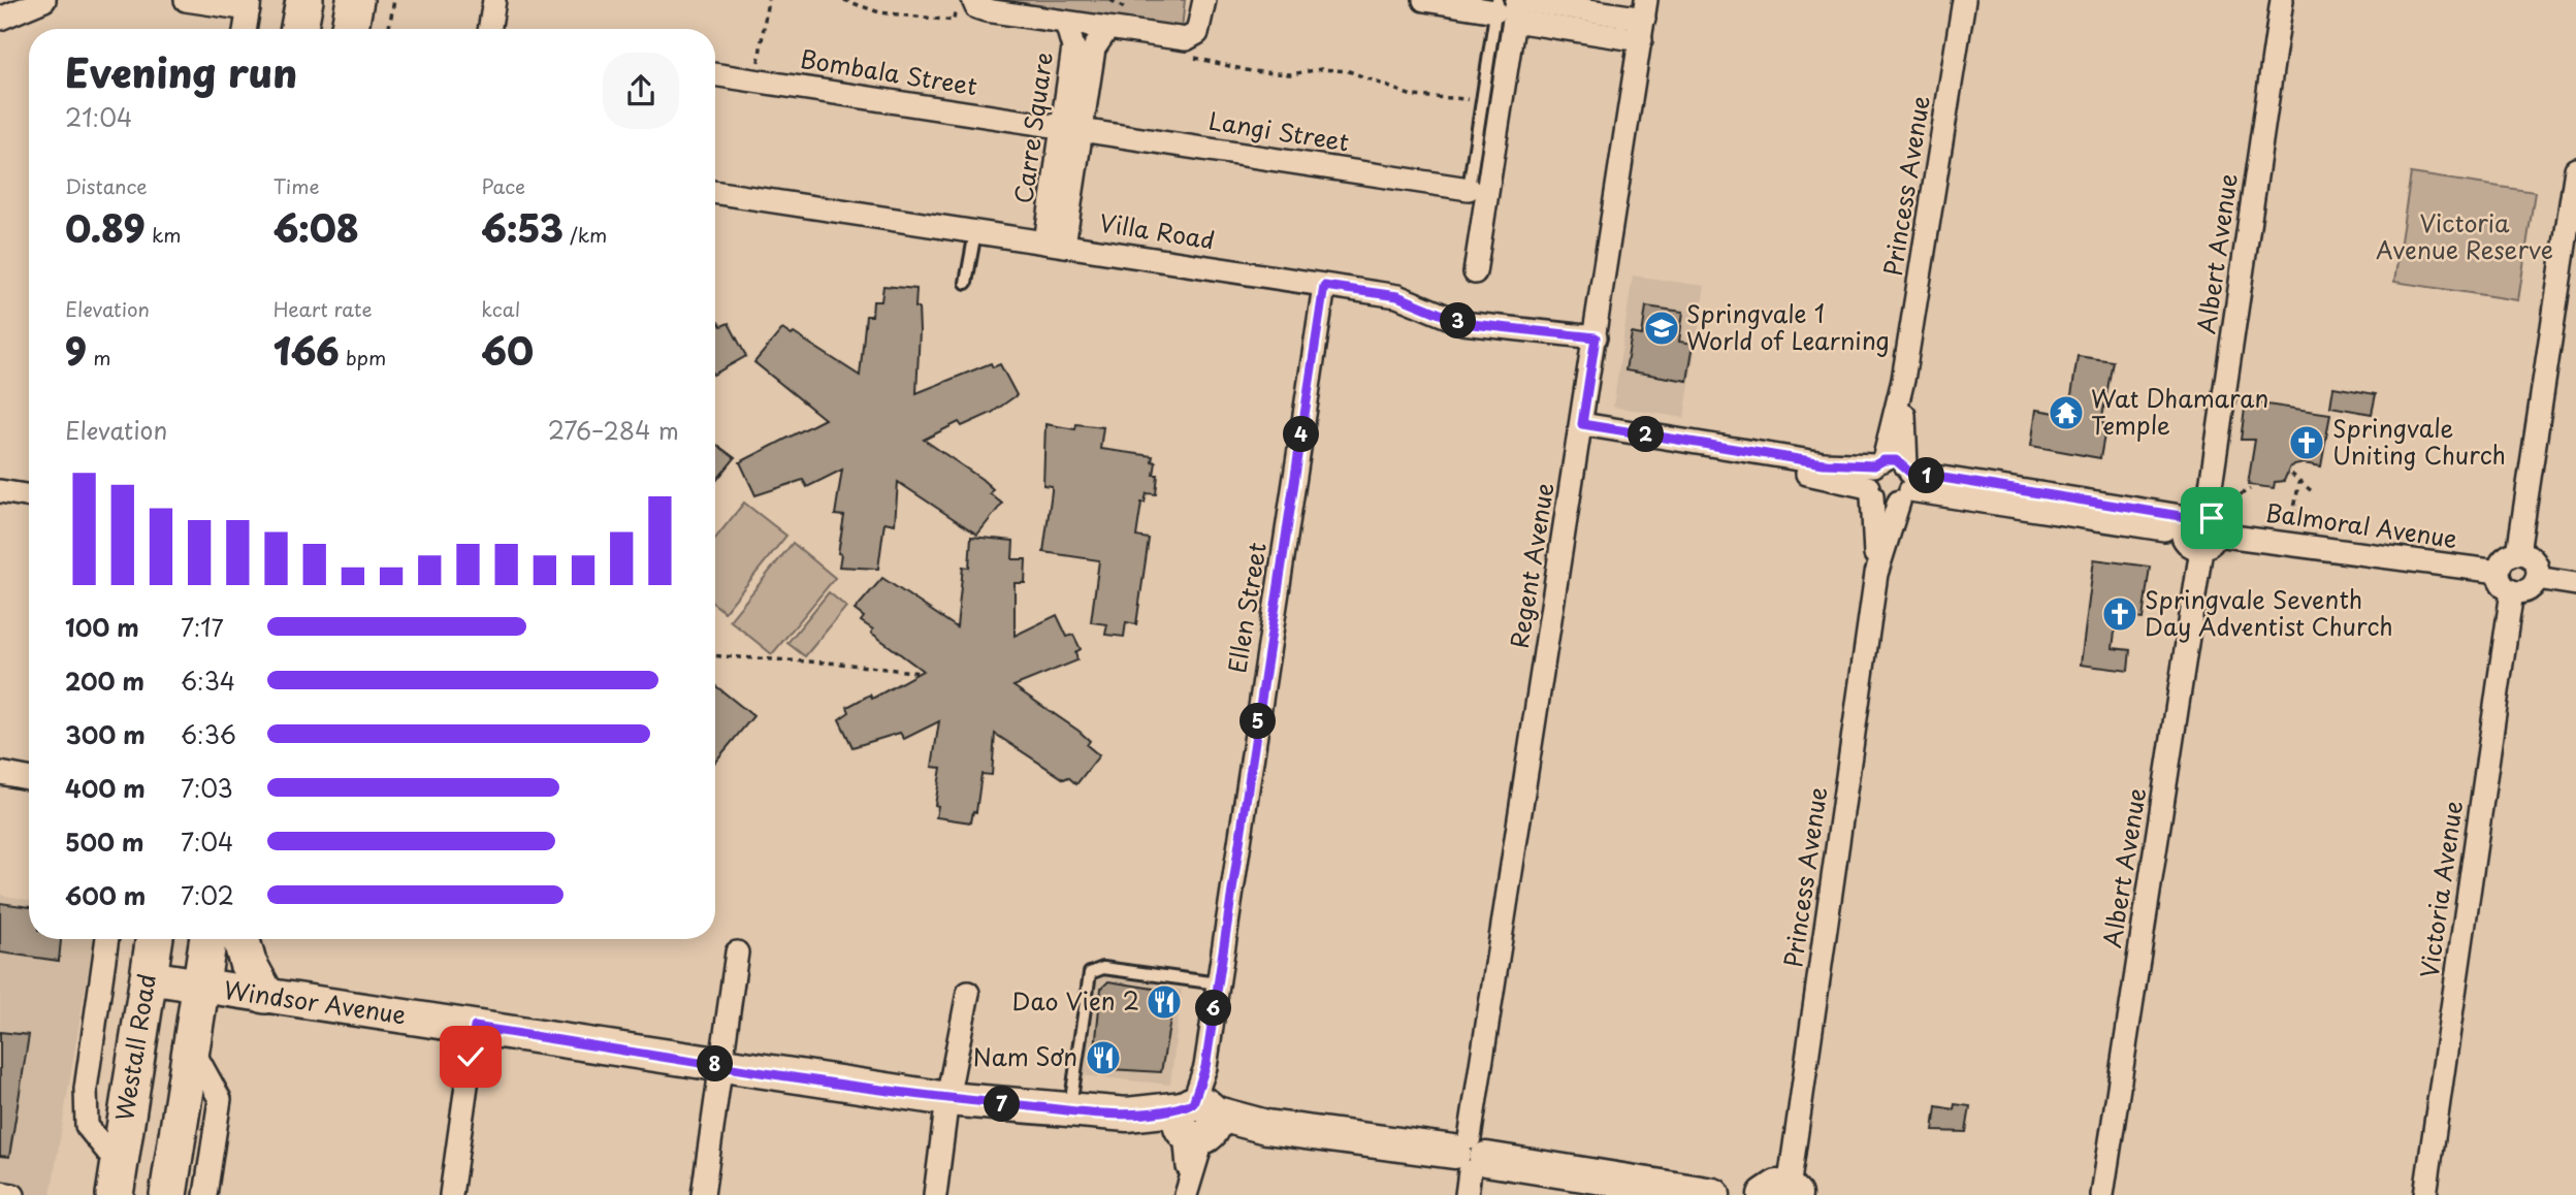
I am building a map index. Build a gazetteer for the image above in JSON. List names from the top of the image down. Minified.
{"streets":{"main road":["Westall Road"],"street":["Bombala Street","Carre Square","Langi Street","Princess Avenue","Villa Road","Albert Avenue","Balmoral Avenue","Regent Avenue","Ellen Street","Victoria Avenue","Windsor Avenue"]},"crossings":[["Bombala Street","Carre Square"],["Bombala Street","Langi Street"],["Carre Square","Langi Street"],["Carre Square","Villa Road"],["Princess Avenue","Balmoral Avenue"],["Villa Road","Regent Avenue"],["Villa Road","Ellen Street"],["Albert Avenue","Balmoral Avenue"],["Balmoral Avenue","Victoria Avenue"],["Regent Avenue","Windsor Avenue"],["Ellen Street","Windsor Avenue"],["Windsor Avenue","Westall Road"]],"parks":["Victoria Avenue Reserve"],"places":{"school or university":["Springvale 1 World of Learning"],"temple":["Wat Dhamaran Temple"],"church":["Springvale Uniting Church","Springvale Seventh Day Adventist Church"],"restaurant":["Dao Vien 2","Nam Sơn"]},"page":{"heading":["Evening run","21:04"],"stats":[["Distance","0.89 km"],["Time","6:08"],["Pace","6:53 /km"],["Elevation","9 m"],["Heart rate","166 bpm"],["kcal","60"]],"pins":["3","2","4","1","5","6","8","7"],"chart":["Elevation","276–284 m"],"list":[{"name":"100 m","note":"7:17"},{"name":"200 m","note":"6:34"},{"name":"300 m","note":"6:36"},{"name":"400 m","note":"7:03"},{"name":"500 m","note":"7:04"},{"name":"600 m","note":"7:02"}]}}
